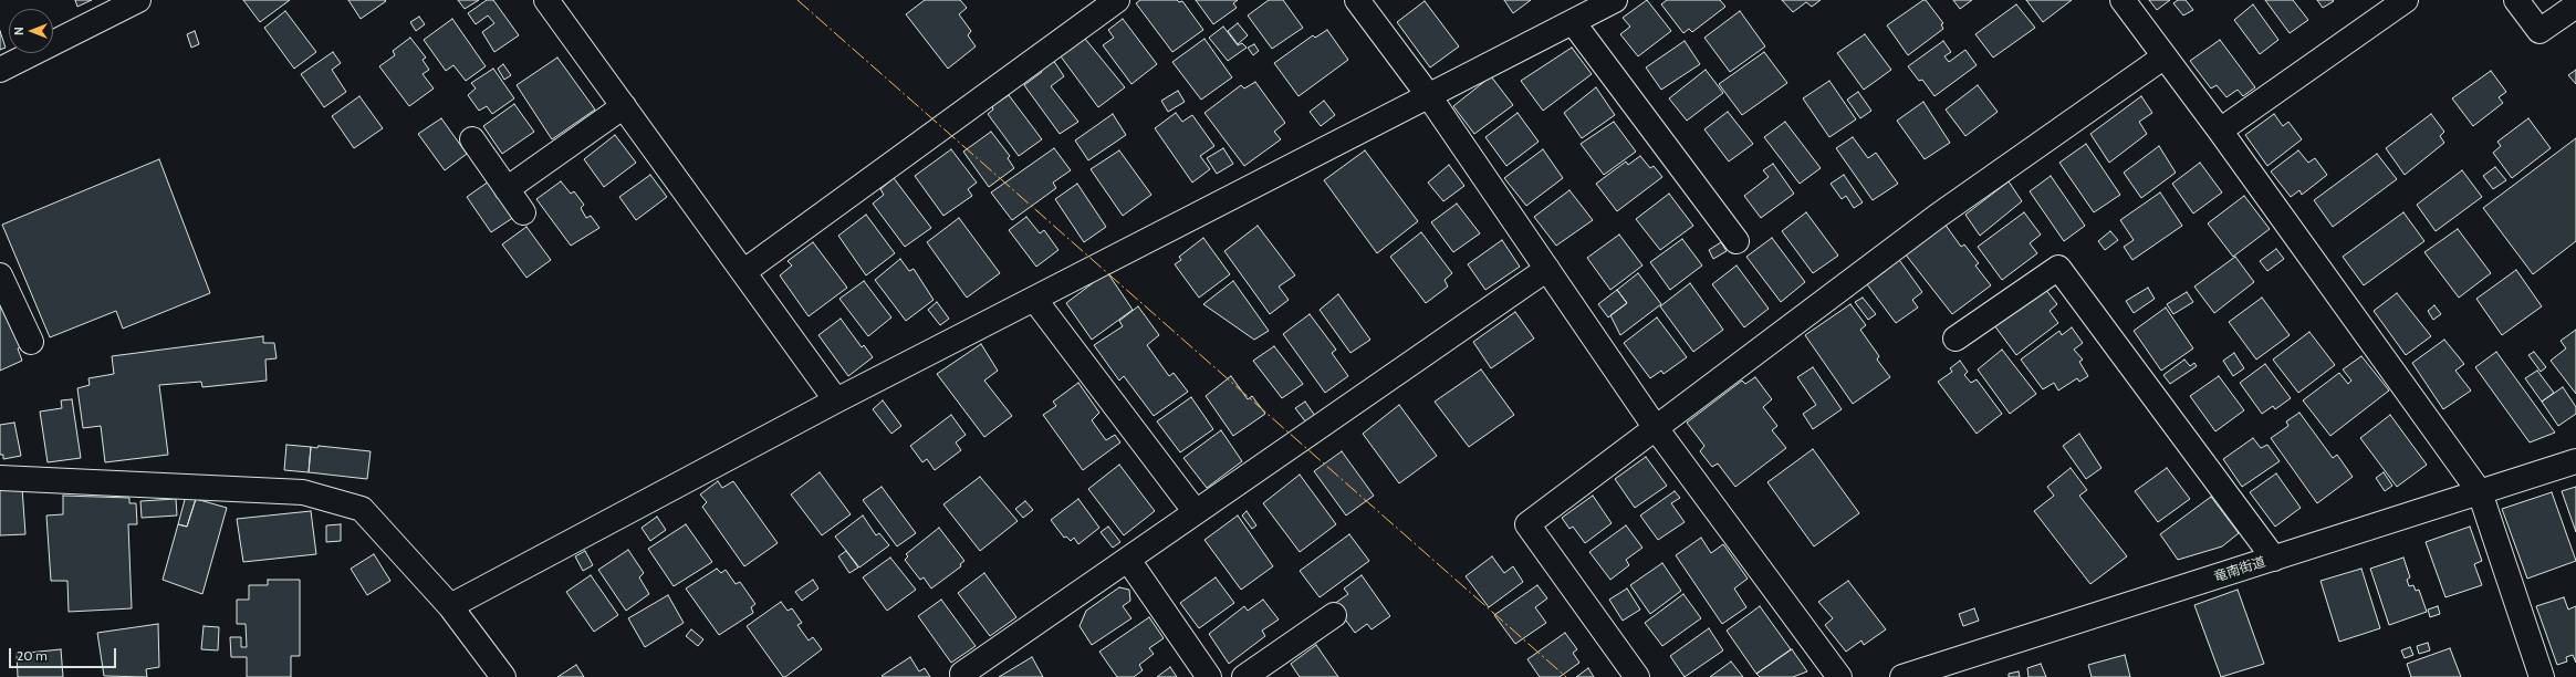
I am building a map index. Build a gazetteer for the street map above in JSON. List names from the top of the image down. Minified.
{"streets":{"street":["竜南街道"]},"scale_bar":"20 m","north":"left"}
